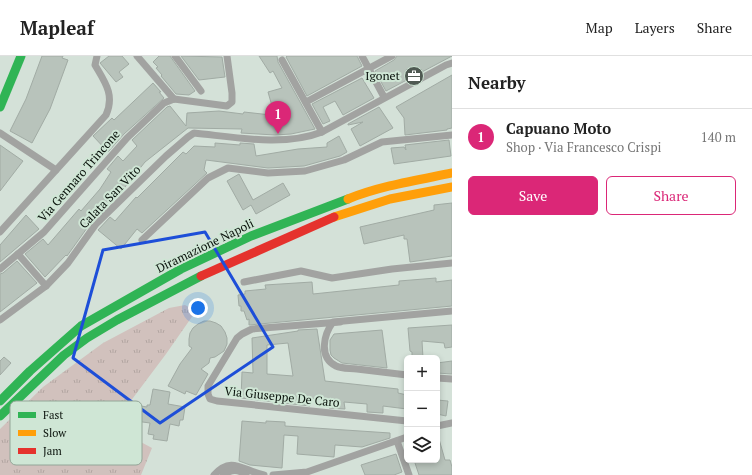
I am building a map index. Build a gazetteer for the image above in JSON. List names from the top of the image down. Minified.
{"streets":{"main road":["Diramazione Napoli"],"street":["Via Gennaro Trincone","Calata San Vito","Via Giuseppe De Caro"]},"places":{"office":["Igonet"]},"legend":["Fast","Slow","Jam"],"page":{"header":"Mapleaf","nav":["Map","Layers","Share"],"heading":"Nearby","pins":"1","list":[{"mark":"1","name":"Capuano Moto","note":"Shop · Via Francesco Crispi","value":"140 m"}],"buttons":["Save","Share"],"map_buttons":["+","−"]}}
